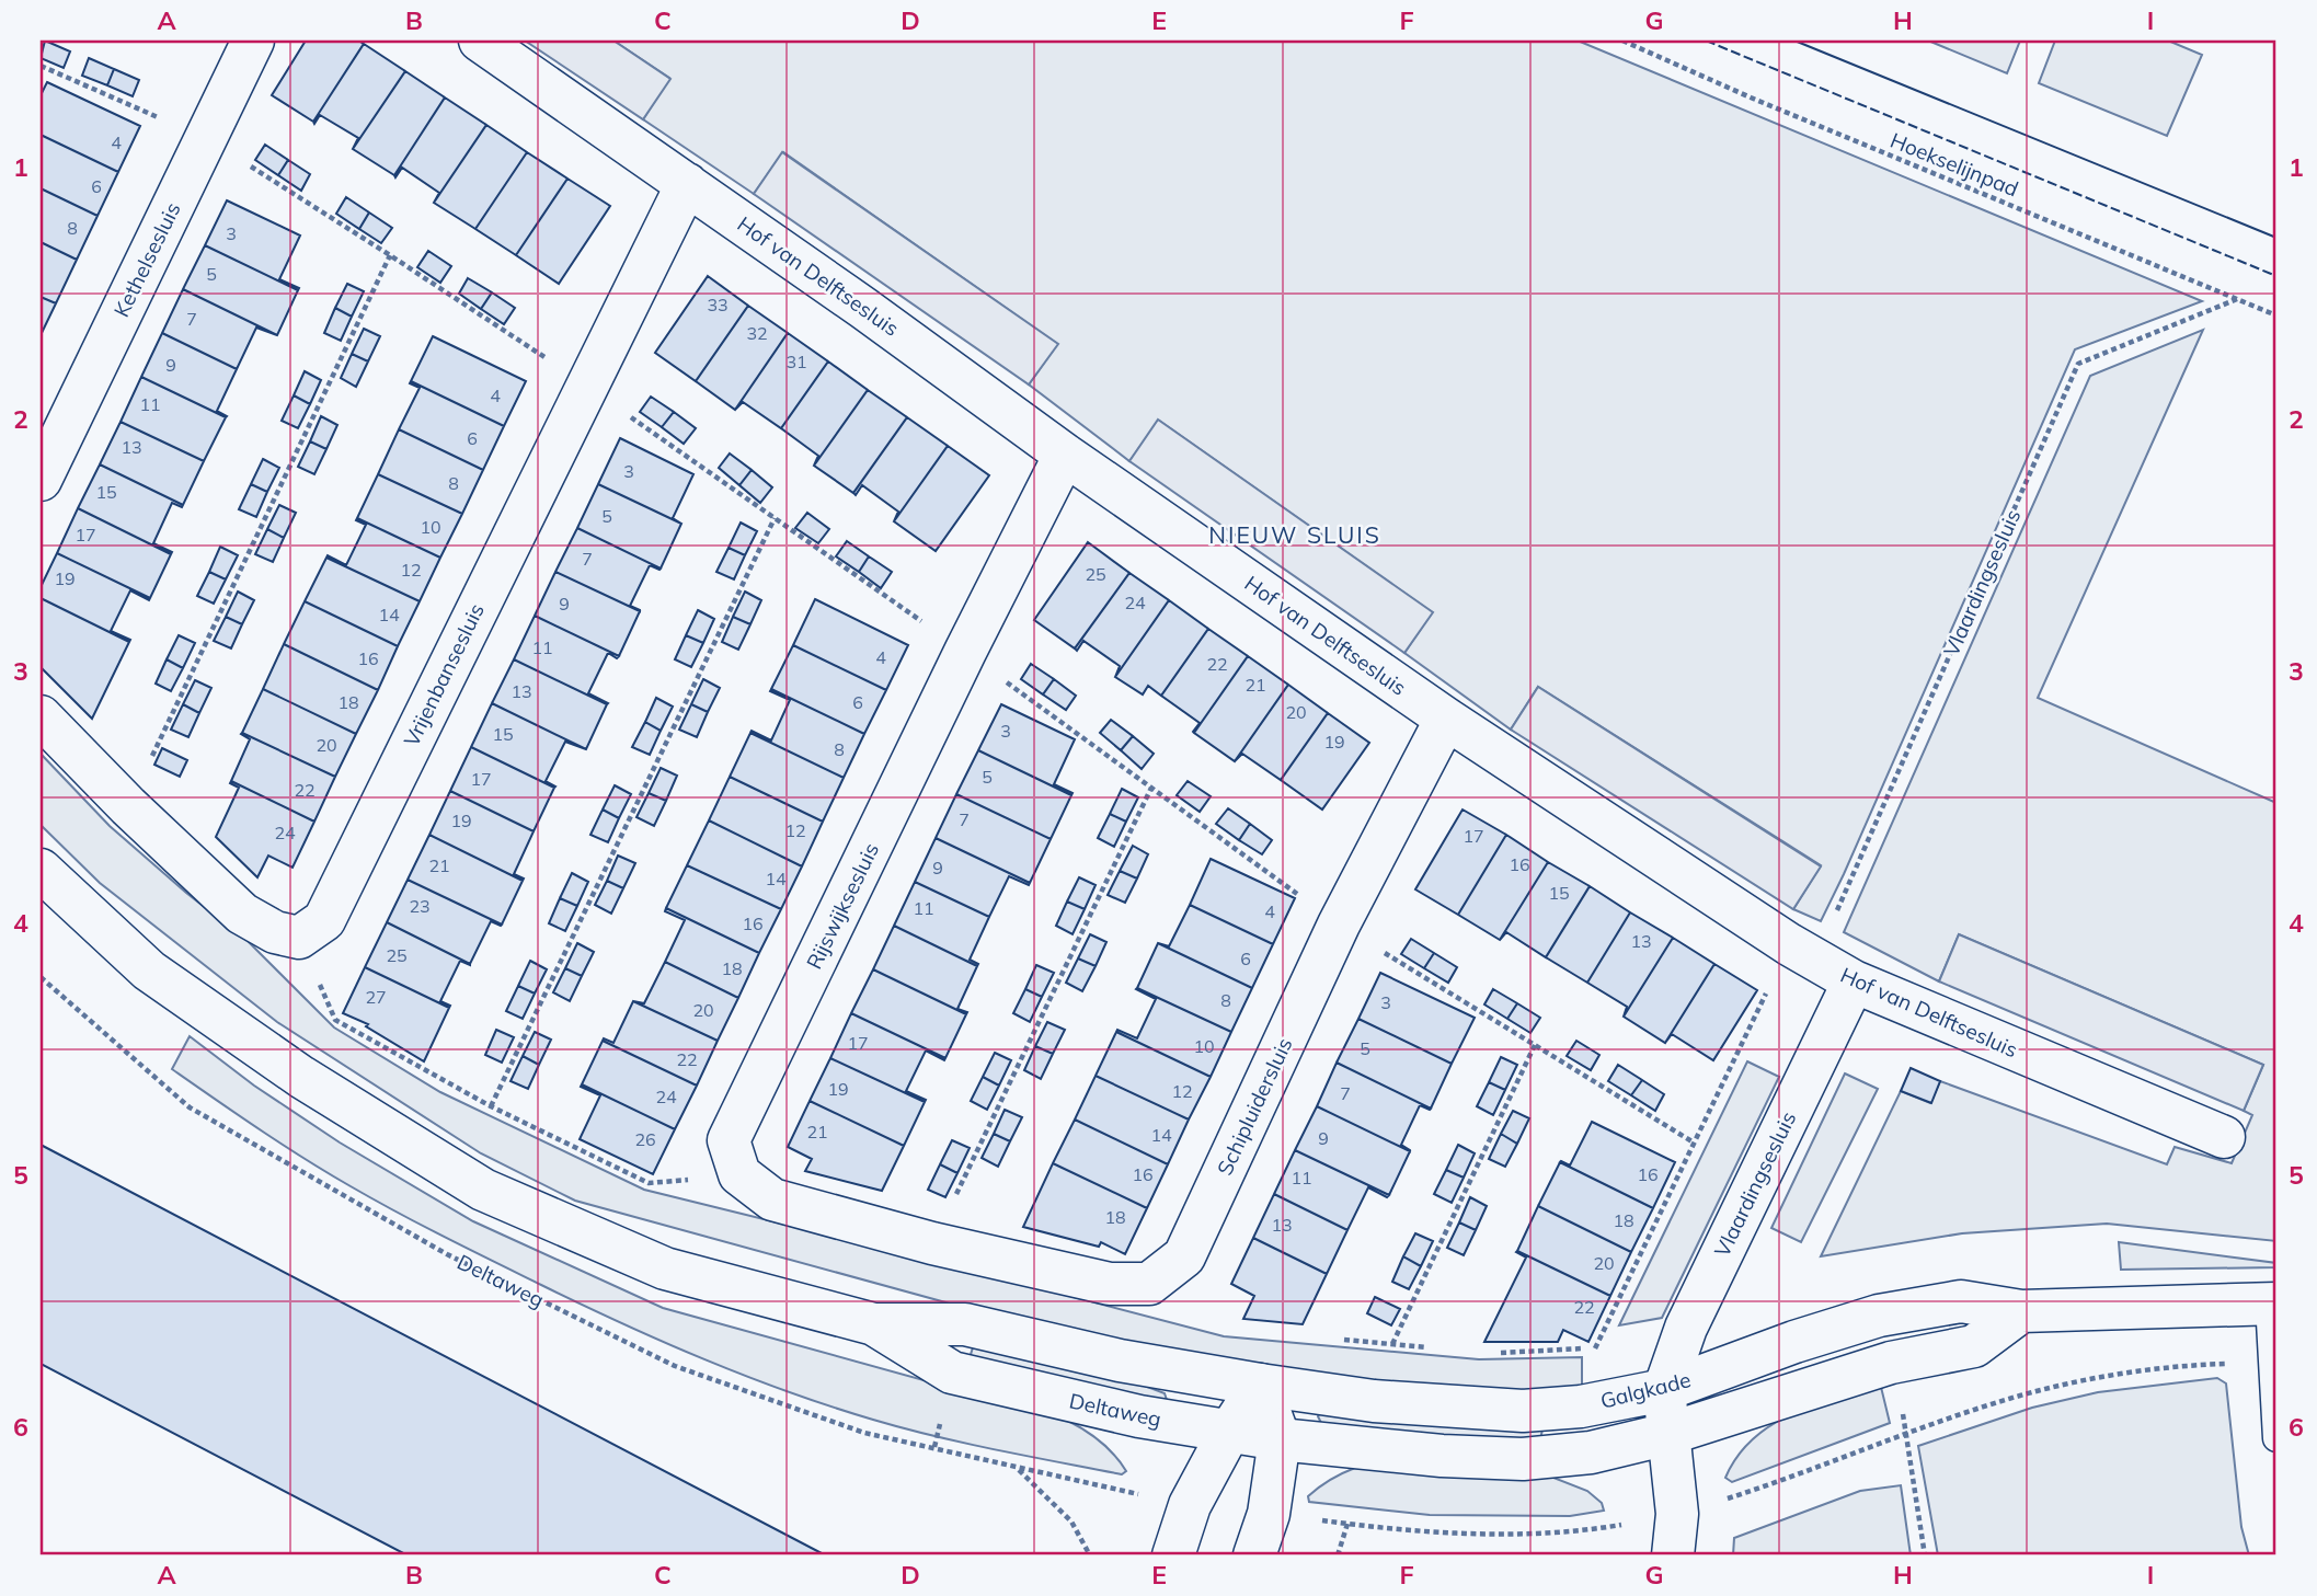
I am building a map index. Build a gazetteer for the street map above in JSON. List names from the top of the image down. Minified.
{"streets":{"street":["Kethelsesluis","Hof van Delftsesluis","Vlaardingsesluis","Vrijenbansesluis","Rijswijksesluis","Schipluidersluis","Deltaweg","Galgkade"],"path":["Hoekselijnpad"]},"crossings":[["Hoekselijnpad","Vlaardingsesluis"],["Hof van Delftsesluis","Vlaardingsesluis"],["Hof van Delftsesluis","Vrijenbansesluis"],["Hof van Delftsesluis","Rijswijksesluis"],["Hof van Delftsesluis","Schipluidersluis"],["Vlaardingsesluis","Galgkade"],["Deltaweg","Galgkade"]],"districts":["NIEUW SLUIS"],"house_numbers":["4","6","8","3","5","33","7","32","31","9","4","11","6","13","3","8","15","5","10","17","7","12","25","19","24","9","14","11","4","16","22","21","13","18","6","20","3","15","19","20","8","5","17","22","7","19","12","24","17","16","21","9","14","15","23","11","4","16","13","25","6","18","27","8","3","20","17","10","5","22","19","12","7","24","21","14","9","26","16","16","11","18","18","13","20","22"],"grid":{"columns":["A","B","C","D","E","F","G","H","I"],"rows":["1","2","3","4","5","6"]}}
